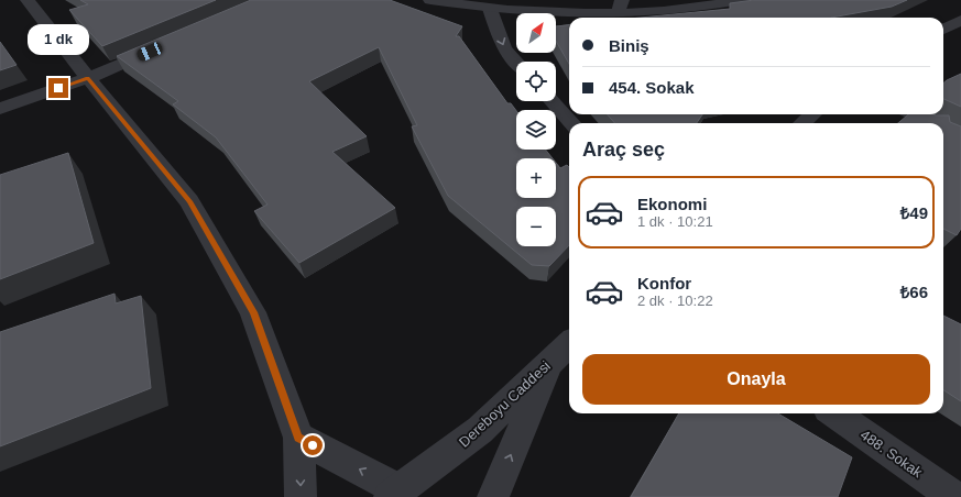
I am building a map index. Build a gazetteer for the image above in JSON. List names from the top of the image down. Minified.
{"streets":{"street":["Dereboyu Caddesi","488. Sokak"]},"north":"top right","page":{"map_buttons":["+","−"],"banner":["Biniş","454. Sokak"],"bubble":"1 dk","heading":"Araç seç","list":[{"name":"Ekonomi","note":"1 dk · 10:21","value":"₺49"},{"name":"Konfor","note":"2 dk · 10:22","value":"₺66"}],"buttons":"Onayla"}}
